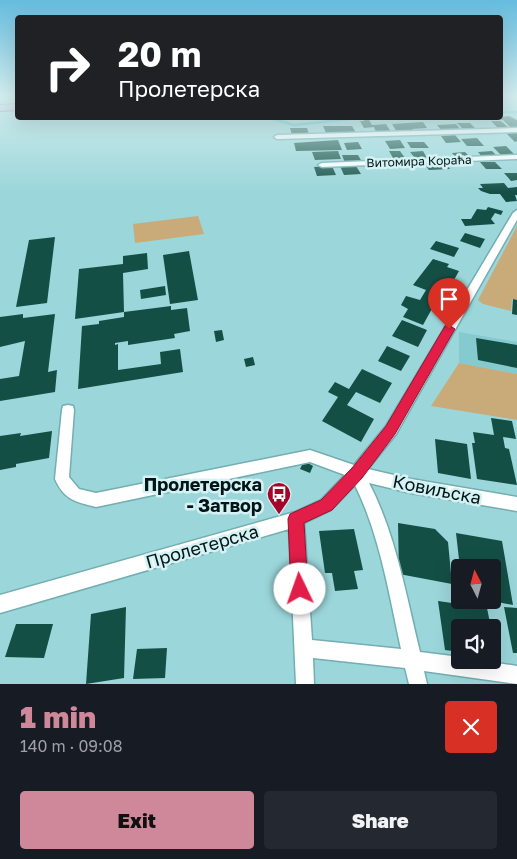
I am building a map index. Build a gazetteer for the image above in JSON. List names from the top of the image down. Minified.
{"streets":{"street":["Витомира Кораћа","Ковиљска","Пролетерска"]},"crossings":[["Ковиљска","Пролетерска"]],"places":{"bus stop":["Пролетерска - Затвор"]},"north":"top","page":{"turn":["20 m","Пролетерска"],"heading":["1 min","140 m · 09:08"],"buttons":["Exit","Share"]}}
